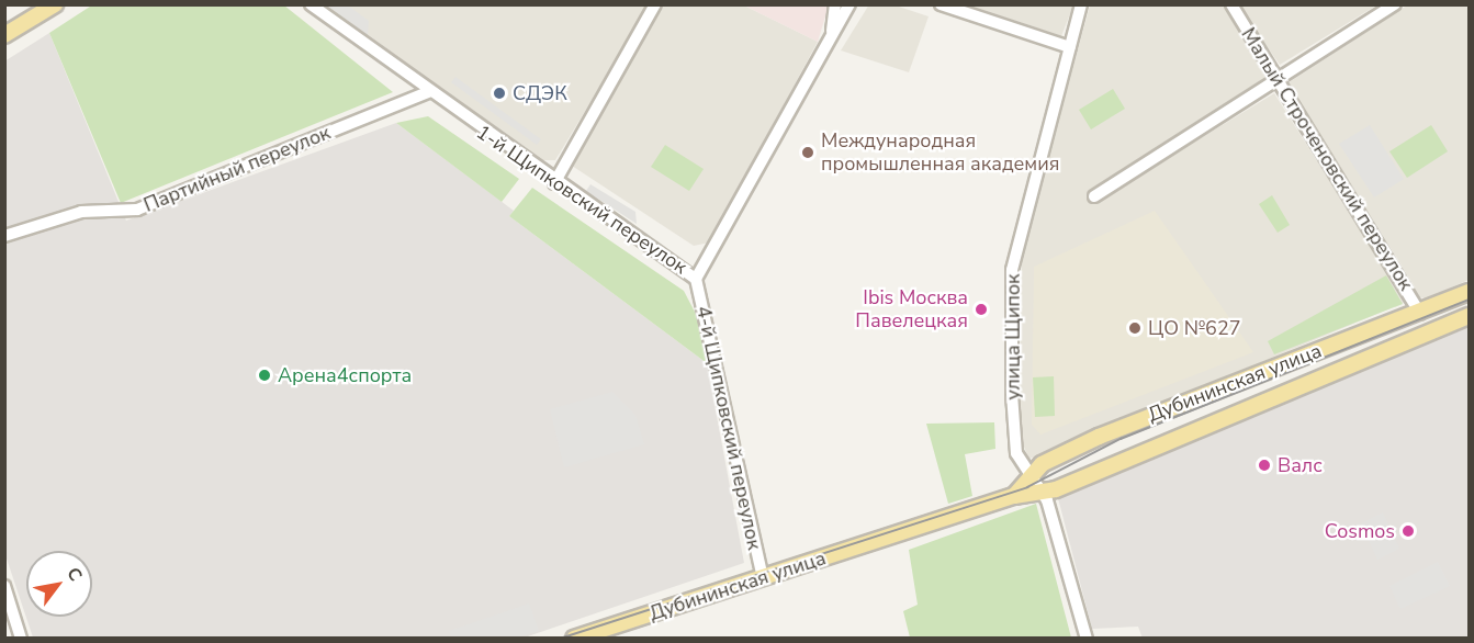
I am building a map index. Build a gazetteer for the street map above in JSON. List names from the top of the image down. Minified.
{"streets":{"main road":["Дубининская улица"],"street":["Малый Строченовский переулок","Партийный переулок","1-й Щипковский переулок","улица Щипок","4-й Щипковский переулок"]},"crossings":[["Малый Строченовский переулок","Дубининская улица"],["Партийный переулок","1-й Щипковский переулок"],["1-й Щипковский переулок","4-й Щипковский переулок"],["улица Щипок","Дубининская улица"],["Дубининская улица","4-й Щипковский переулок"]],"places":["СДЭК","Международная промышленная академия","Ibis Москва Павелецкая","ЦО №627","Арена4спорта","Валс","Cosmos"],"north":"top right"}
